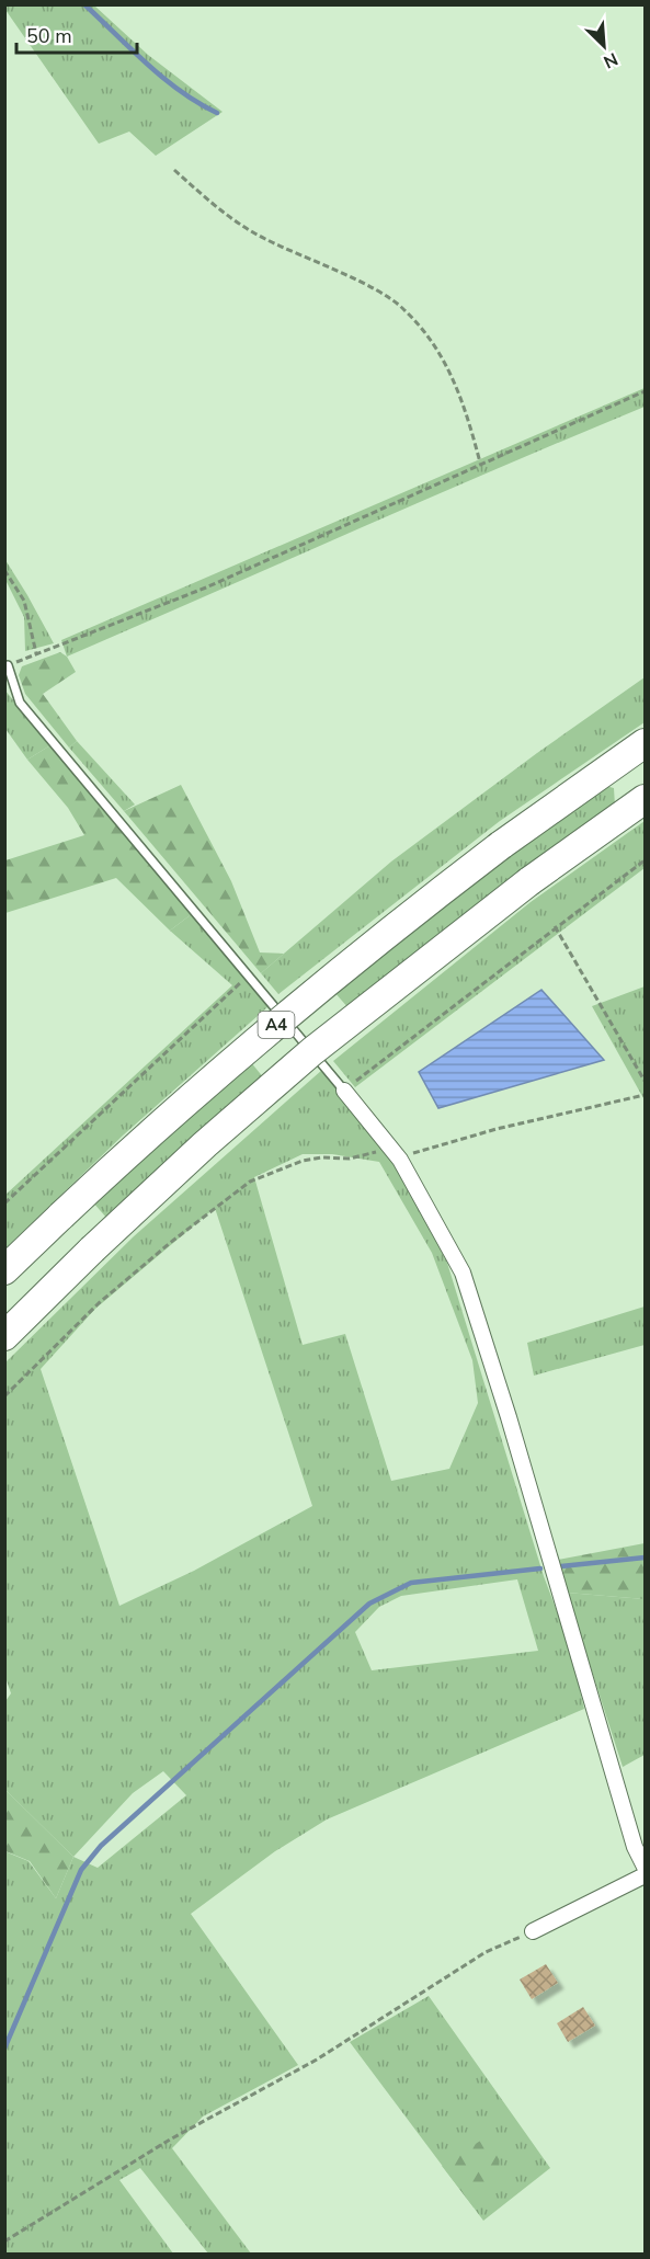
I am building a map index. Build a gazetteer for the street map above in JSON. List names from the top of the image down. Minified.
{"streets":{"highway":["A4"]},"scale_bar":"50 m","north":"bottom right"}
